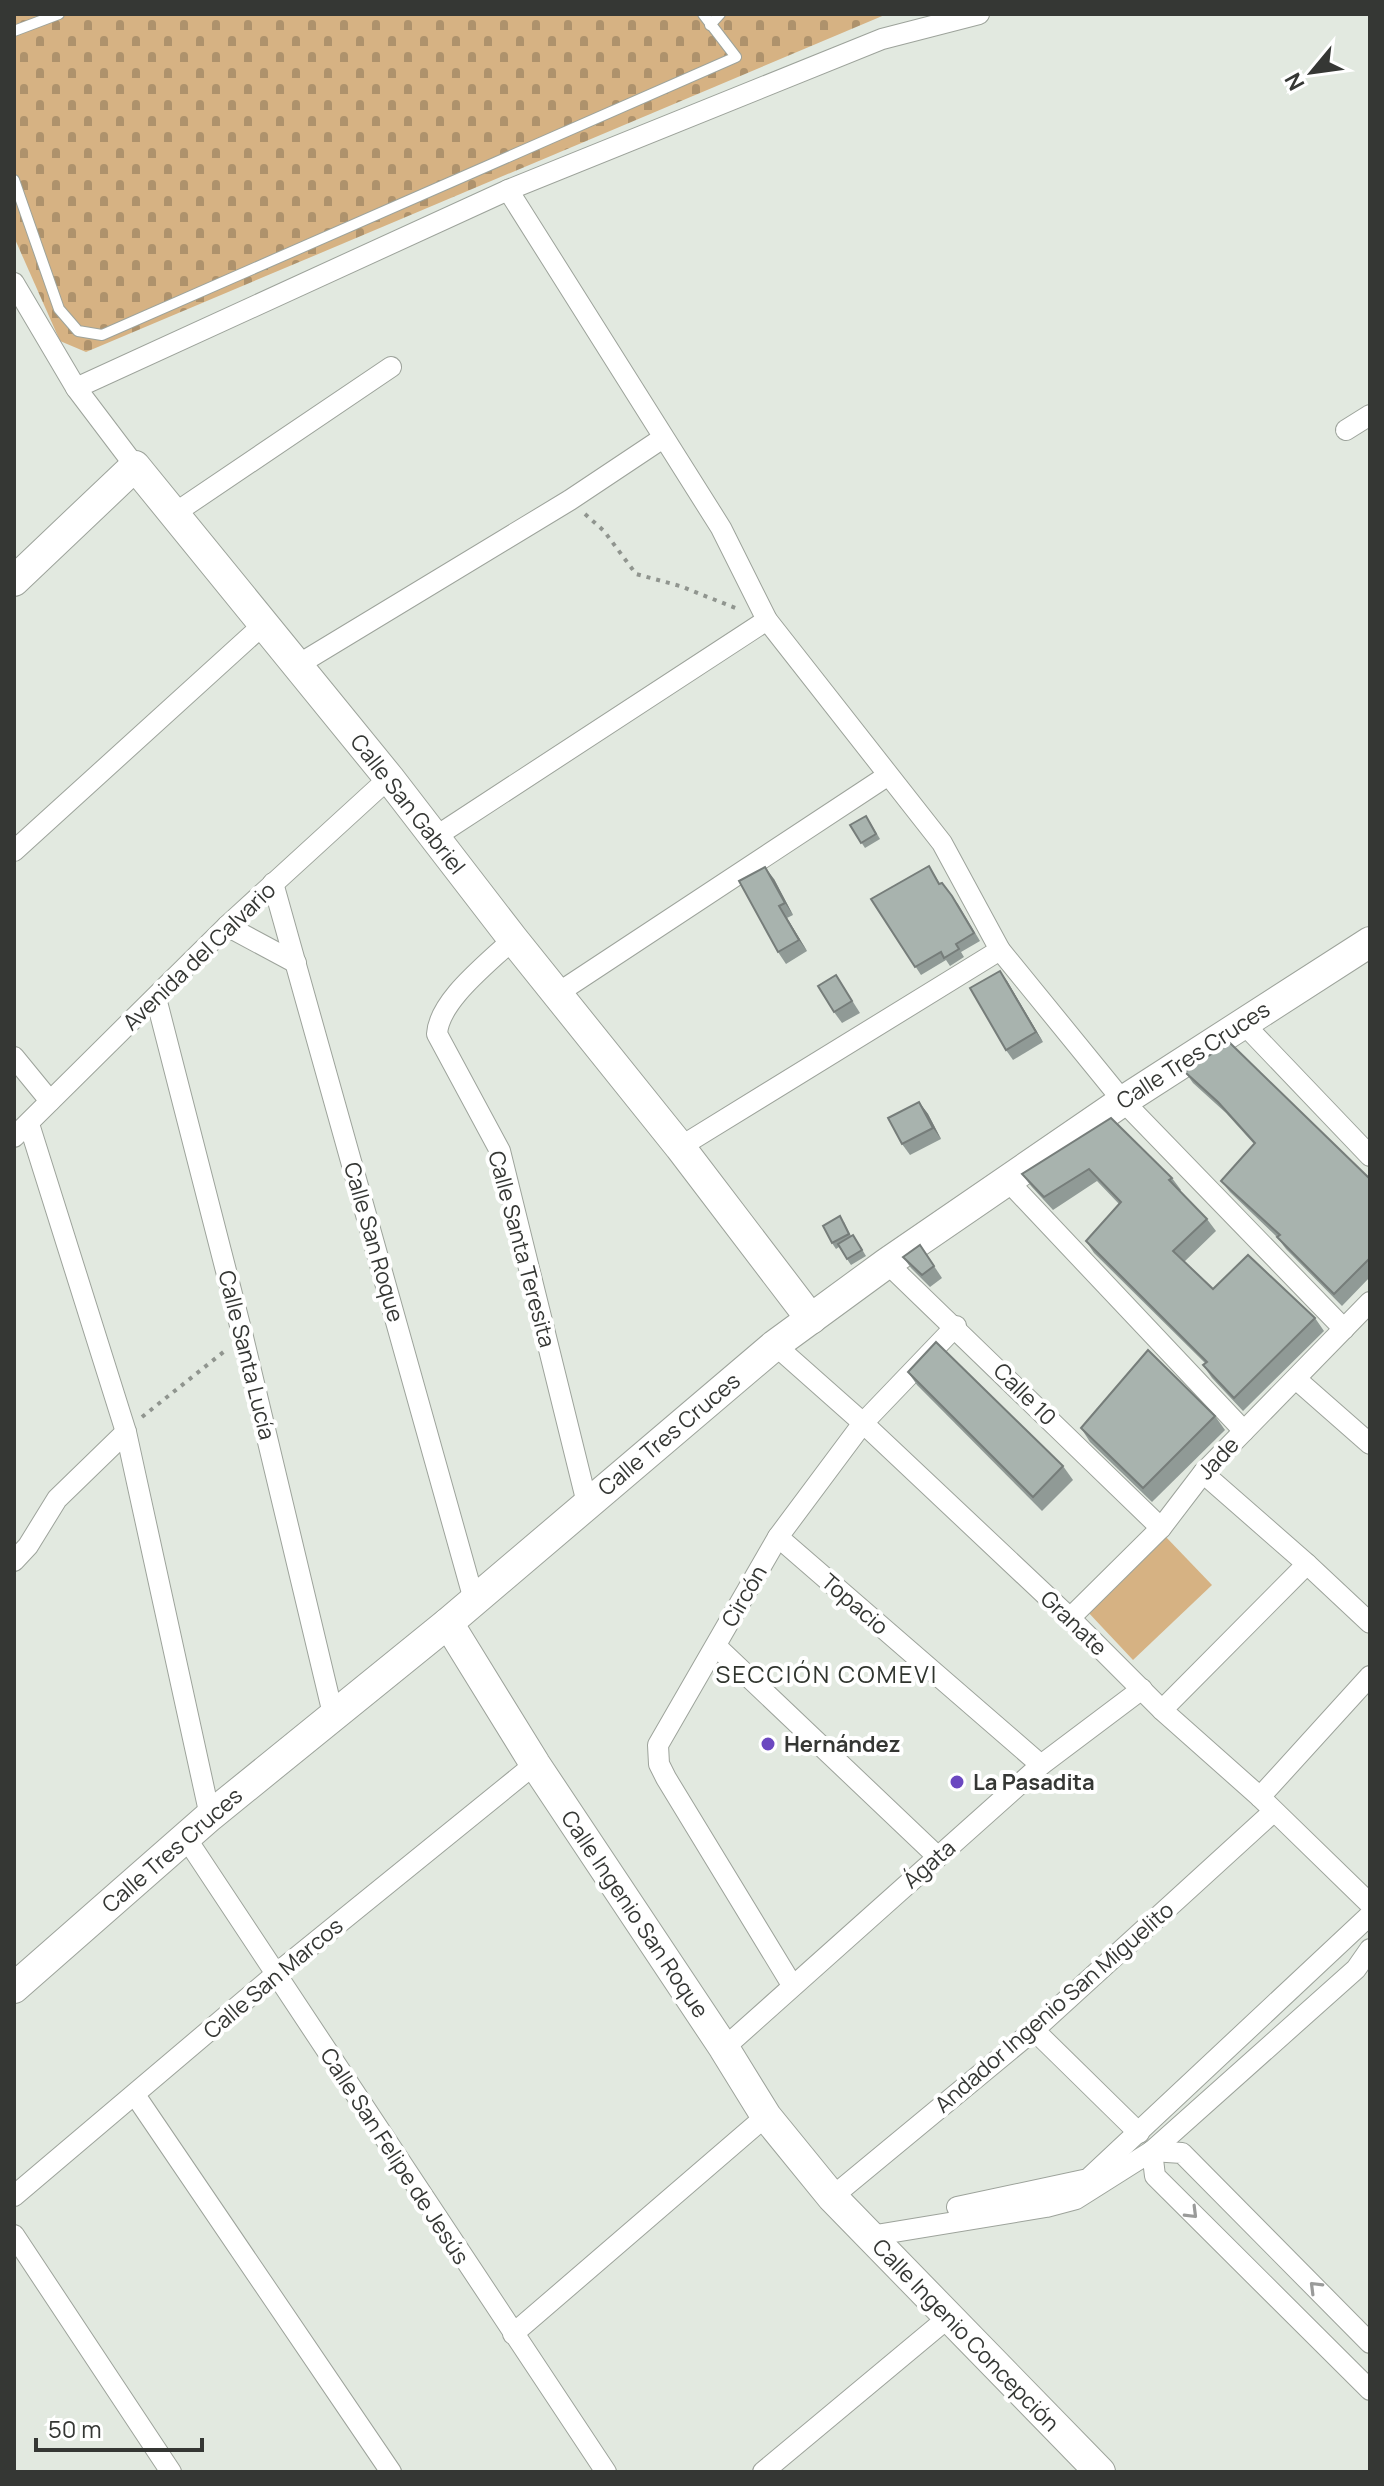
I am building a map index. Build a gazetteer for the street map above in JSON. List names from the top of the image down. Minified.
{"streets":{"street":["Calle San Gabriel","Avenida del Calvario","Calle Tres Cruces","Calle San Roque","Calle Santa Teresita","Calle Santa Lucía","Calle 10","Jade","Circón","Topacio","Granate","Ágata","Calle Ingenio San Roque","Calle San Marcos","Andador Ingenio San Miguelito","Calle San Felipe de Jesús","Calle Ingenio Concepción"]},"crossings":[["Calle San Gabriel","Avenida del Calvario"],["Calle San Gabriel","Calle Tres Cruces"],["Calle San Gabriel","Calle Santa Teresita"],["Avenida del Calvario","Calle San Roque"],["Avenida del Calvario","Calle Santa Lucía"],["Calle Tres Cruces","Calle San Roque"],["Calle Tres Cruces","Calle Santa Teresita"],["Calle Tres Cruces","Calle Santa Lucía"],["Calle Tres Cruces","Calle 10"],["Calle Tres Cruces","Granate"],["Calle Tres Cruces","Calle Ingenio San Roque"],["Calle Tres Cruces","Calle San Felipe de Jesús"],["Calle 10","Jade"],["Calle 10","Circón"],["Jade","Granate"],["Circón","Topacio"],["Circón","Granate"],["Circón","Ágata"],["Topacio","Ágata"],["Granate","Ágata"],["Granate","Andador Ingenio San Miguelito"],["Ágata","Calle Ingenio San Roque"],["Calle Ingenio San Roque","Calle San Marcos"],["Calle Ingenio San Roque","Andador Ingenio San Miguelito"],["Calle Ingenio San Roque","Calle Ingenio Concepción"],["Calle San Marcos","Calle San Felipe de Jesús"],["Andador Ingenio San Miguelito","Calle Ingenio Concepción"]],"districts":["SECCIÓN COMEVI"],"places":["Hernández","La Pasadita"],"scale_bar":"50 m","north":"bottom left"}
